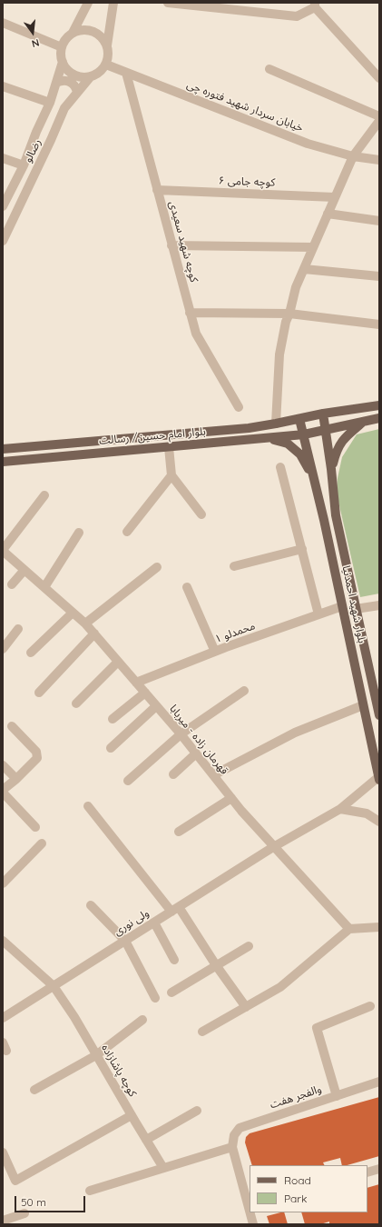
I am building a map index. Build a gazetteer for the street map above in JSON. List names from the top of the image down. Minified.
{"streets":{"main road":["بلوار امام حسین/ رسالت","بلوار شهید احمدنیا"],"street":["خیابان سردار شهید فتوره چی","رضالو","کوچه جامی ۶","کوچه شهید سعیدی","محمدلو ۱","قهرمان زاده - میربابا","ولی نوری","کوچه پاشازاده","والفجر هفت"]},"crossings":[["خیابان سردار شهید فتوره چی","رضالو"],["خیابان سردار شهید فتوره چی","کوچه شهید سعیدی"],["کوچه جامی ۶","کوچه شهید سعیدی"],["بلوار امام حسین/ رسالت","بلوار شهید احمدنیا"],["بلوار شهید احمدنیا","محمدلو ۱"],["بلوار شهید احمدنیا","ولی نوری"],["محمدلو ۱","قهرمان زاده - میربابا"],["قهرمان زاده - میربابا","ولی نوری"],["ولی نوری","کوچه پاشازاده"]],"legend":["Road","Park"],"scale_bar":"50 m","north":"bottom"}
